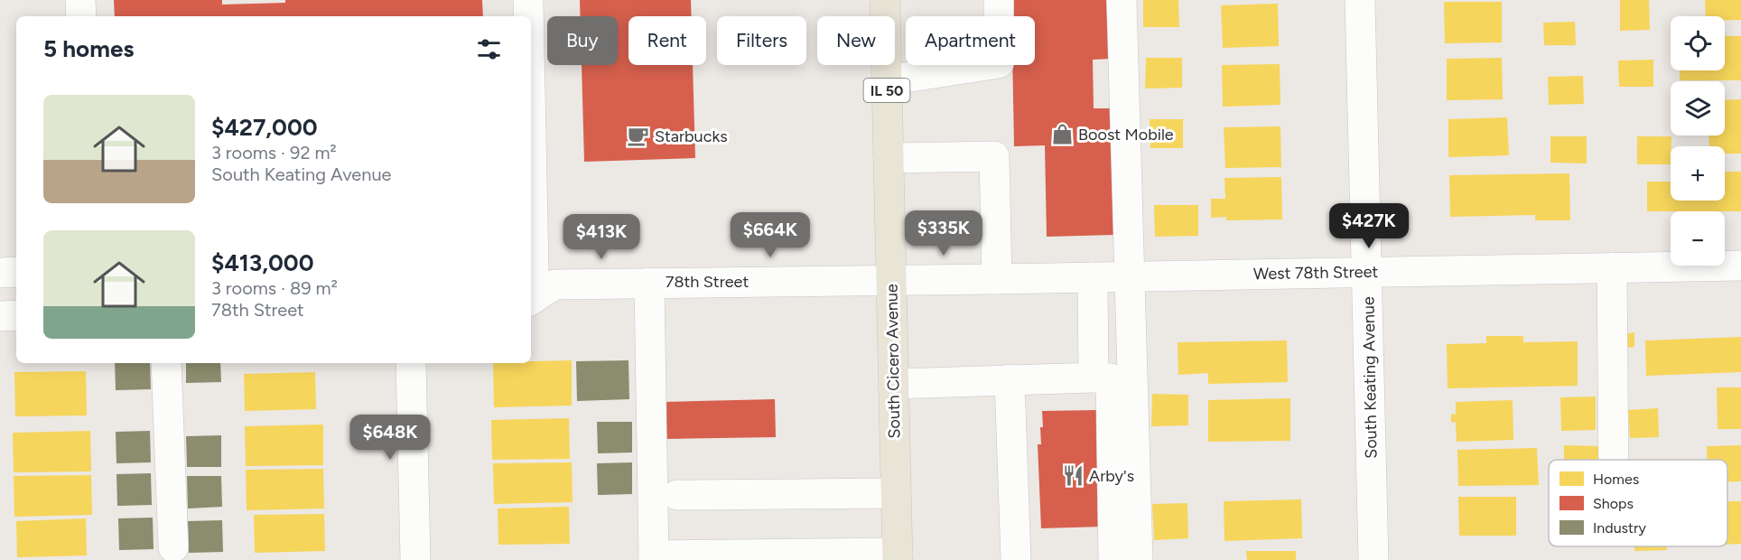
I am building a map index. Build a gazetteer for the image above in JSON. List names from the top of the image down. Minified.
{"streets":{"main road":["IL 50","South Cicero Avenue"],"street":["West 78th Street","78th Street","South Keating Avenue"]},"crossings":[["West 78th Street","78th Street"],["West 78th Street","South Cicero Avenue"],["West 78th Street","South Keating Avenue"],["78th Street","South Cicero Avenue"]],"places":{"shop":["Boost Mobile"],"cafe":["Starbucks"],"restaurant":["Arby's"]},"legend":["Homes","Shops","Industry"],"page":{"map_buttons":["+","−"],"chip":["Buy","Rent","Filters","New","Apartment"],"heading":"5 homes","list":[{"name":"$427,000","note":"3 rooms · 92 m² · South Keating Avenue"},{"name":"$413,000","note":"3 rooms · 89 m² · 78th Street"}],"price":["$427K","$335K","$664K","$413K","$648K"]}}
